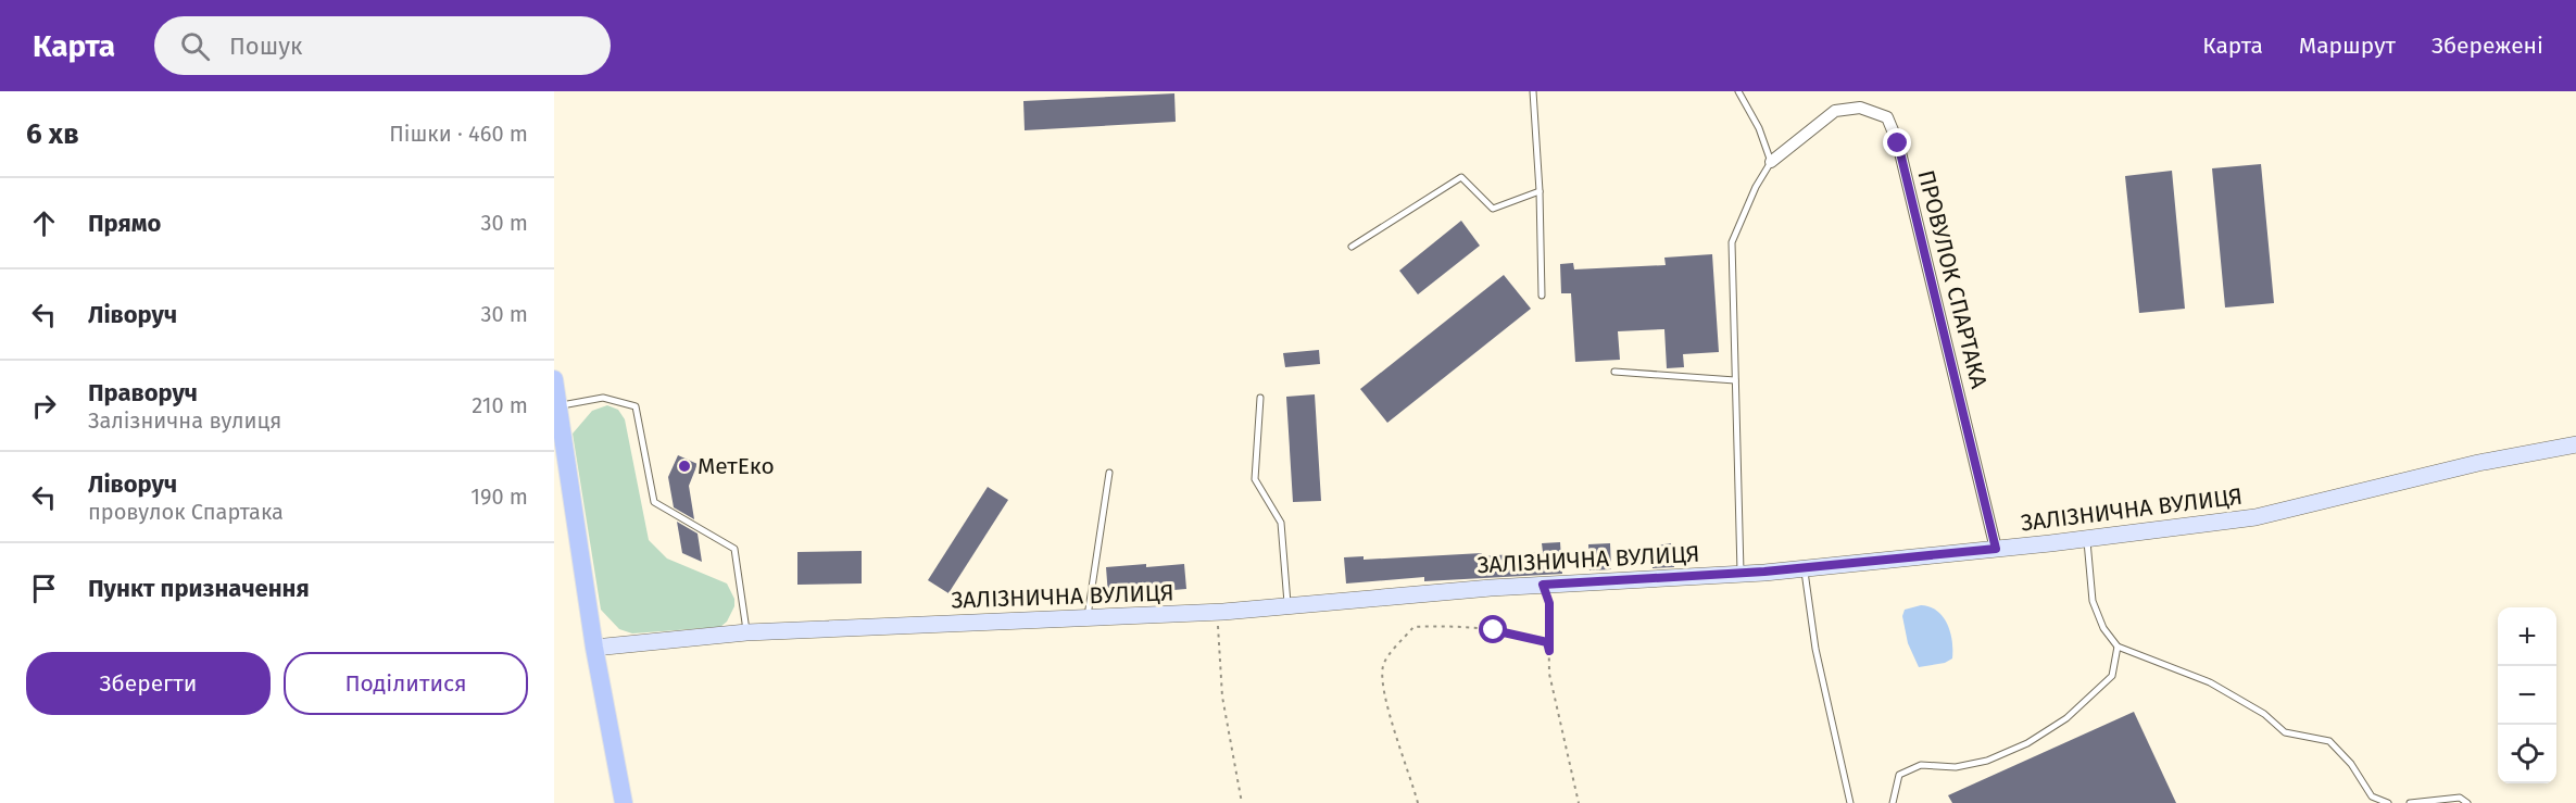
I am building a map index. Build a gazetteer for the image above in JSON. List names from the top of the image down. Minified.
{"streets":{"street":["ПРОВУЛОК СПАРТАКА","ЗАЛІЗНИЧНА ВУЛИЦЯ"]},"crossings":[["ПРОВУЛОК СПАРТАКА","ЗАЛІЗНИЧНА ВУЛИЦЯ"]],"places":["МетЕко"],"page":{"header":"Карта","search":"Пошук","nav":["Карта","Маршрут","Збережені"],"heading":["6 хв","Пішки · 460 m"],"list":[["Прямо","30 m"],["Ліворуч","30 m"],["Праворуч","Залізнична вулиця","210 m"],["Ліворуч","провулок Спартака","190 m"],"Пункт призначення"],"map_buttons":["+","−"],"buttons":["Зберегти","Поділитися"]}}
